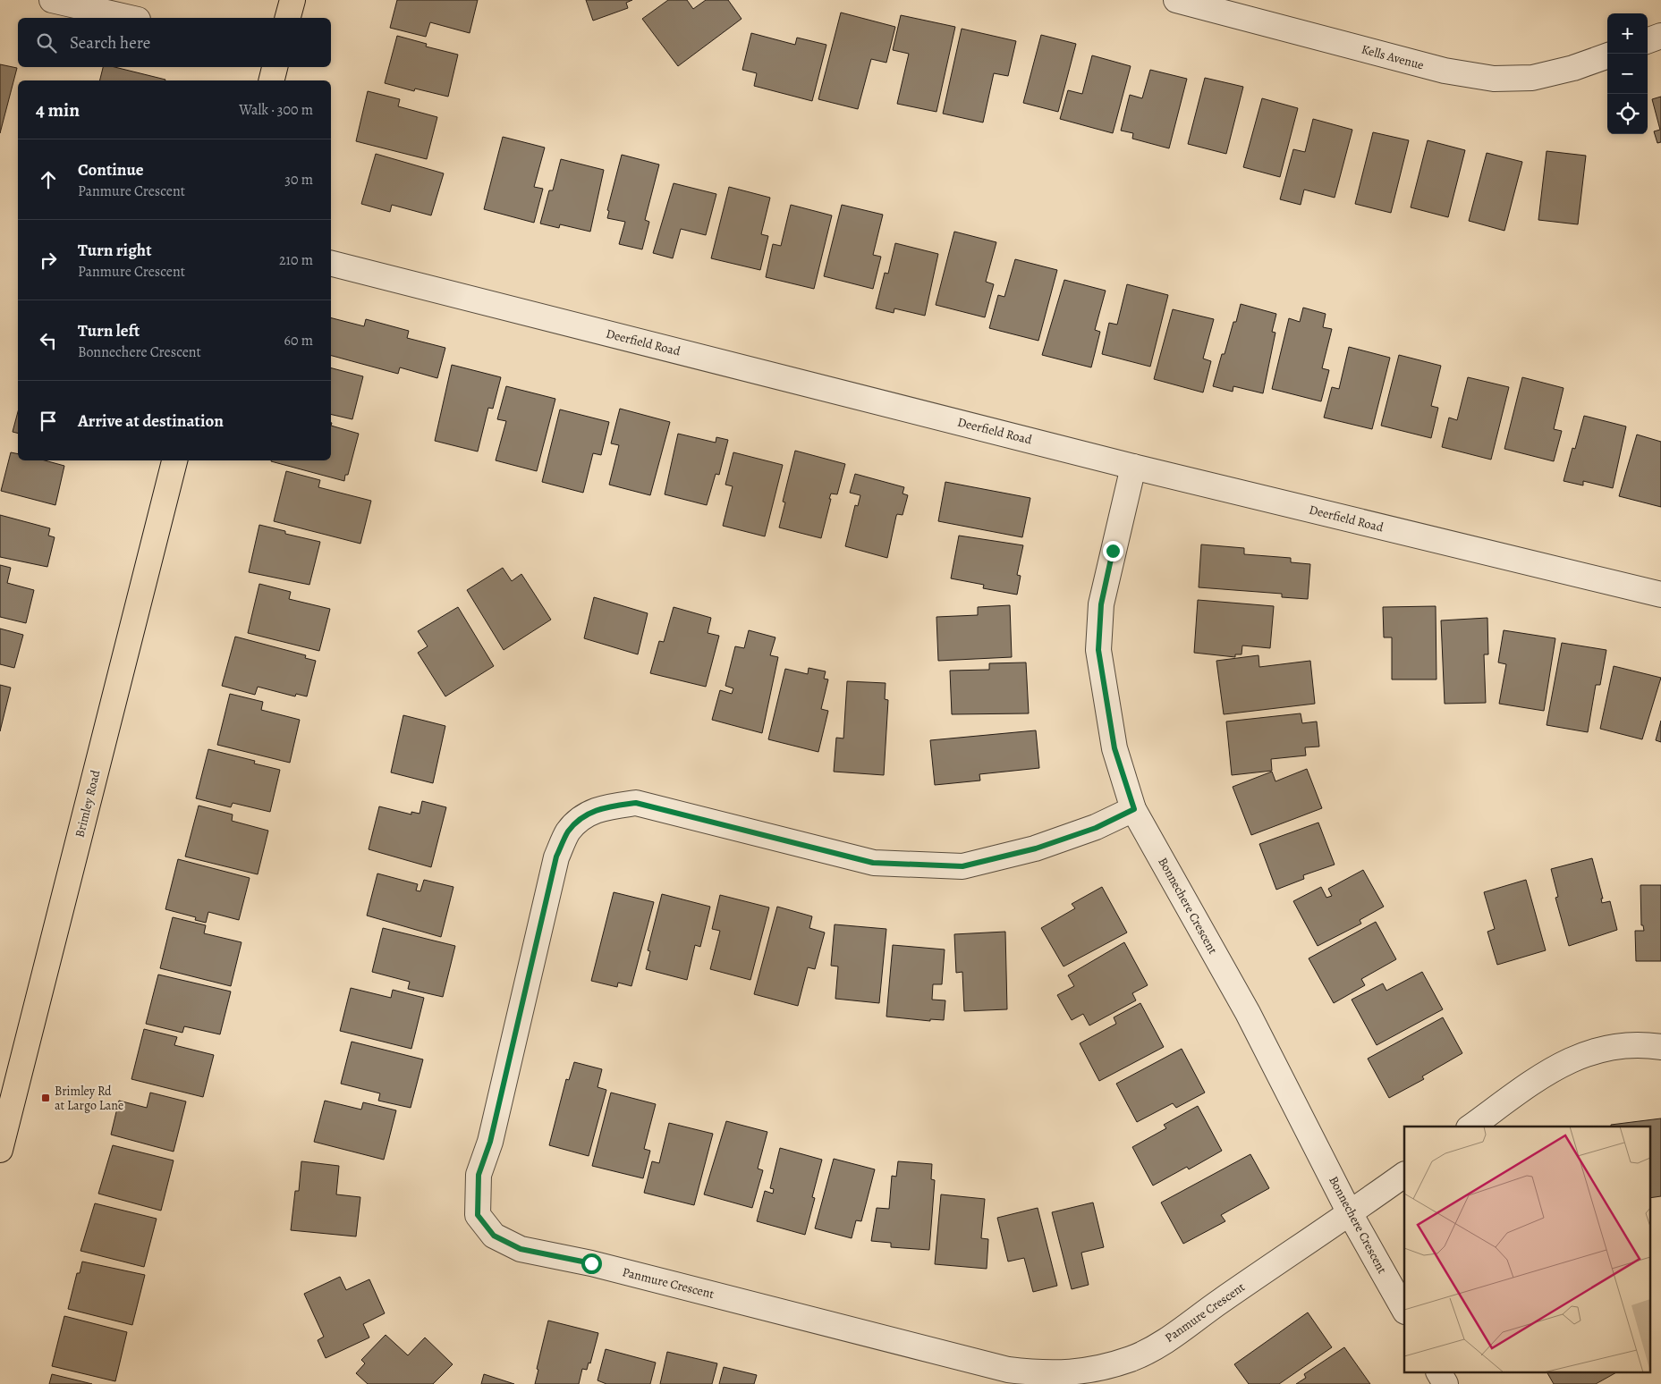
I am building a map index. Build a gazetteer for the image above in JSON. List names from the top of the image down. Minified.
{"streets":{"main road":["Brimley Road"],"street":["Kells Avenue","Deerfield Road","Bonnechere Crescent","Panmure Crescent"]},"crossings":[["Deerfield Road","Bonnechere Crescent"],["Bonnechere Crescent","Panmure Crescent"]],"places":{"transit":["Brimley Rd at Largo Lane"]},"page":{"map_buttons":["+","−"],"search":"Search here","heading":["4 min","Walk · 300 m"],"list":[["Continue","Panmure Crescent","30 m"],["Turn right","Panmure Crescent","210 m"],["Turn left","Bonnechere Crescent","60 m"],"Arrive at destination"]}}
